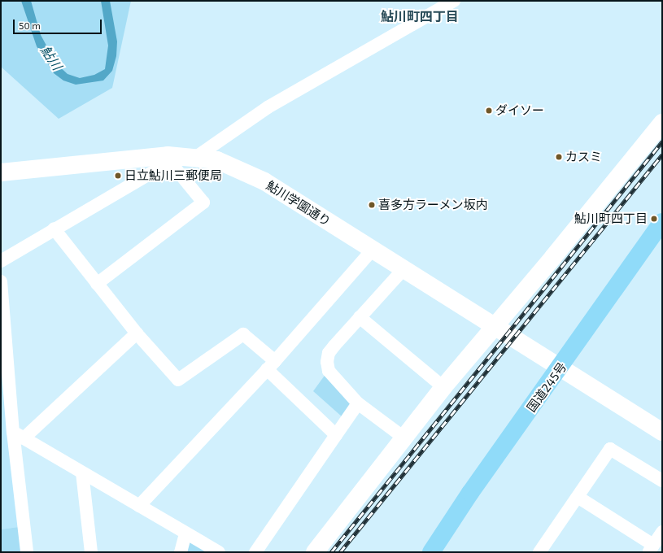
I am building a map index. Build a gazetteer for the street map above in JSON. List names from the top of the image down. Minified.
{"streets":{"highway":["国道245号"],"street":["鮎川学園通り"]},"crossings":[["鮎川学園通り","国道245号"]],"districts":["鮎川町四丁目"],"water":["鮎川"],"places":["ダイソー","カスミ","日立鮎川三郵便局","喜多方ラーメン坂内","鮎川町四丁目"],"scale_bar":"50 m"}
